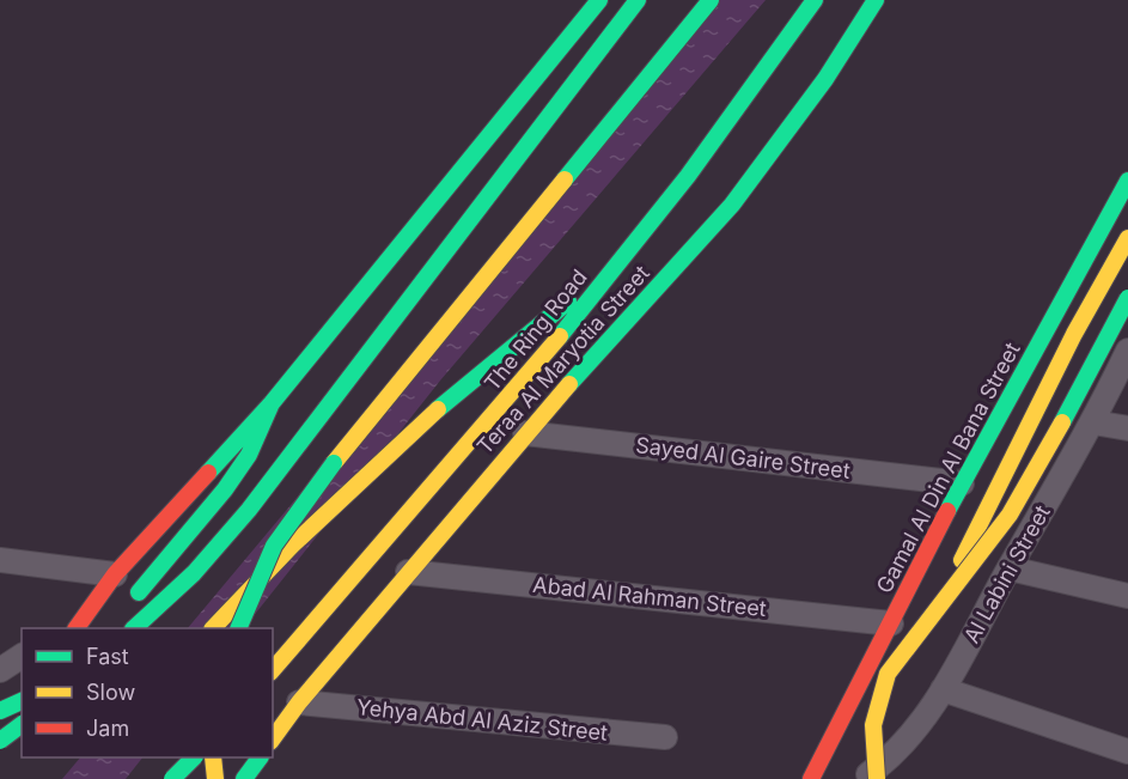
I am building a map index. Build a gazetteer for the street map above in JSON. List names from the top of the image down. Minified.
{"streets":{"main road":["The Ring Road","Teraa Al Maryotia Street","Gamal Al Din Al Bana Street"],"street":["Sayed Al Gaire Street","Al Labini Street","Abad Al Rahman Street","Yehya Abd Al Aziz Street"]},"crossings":[["Teraa Al Maryotia Street","Sayed Al Gaire Street"],["Teraa Al Maryotia Street","Abad Al Rahman Street"],["Teraa Al Maryotia Street","Yehya Abd Al Aziz Street"],["Sayed Al Gaire Street","Gamal Al Din Al Bana Street"],["Gamal Al Din Al Bana Street","Abad Al Rahman Street"]],"legend":["Fast","Slow","Jam"]}
